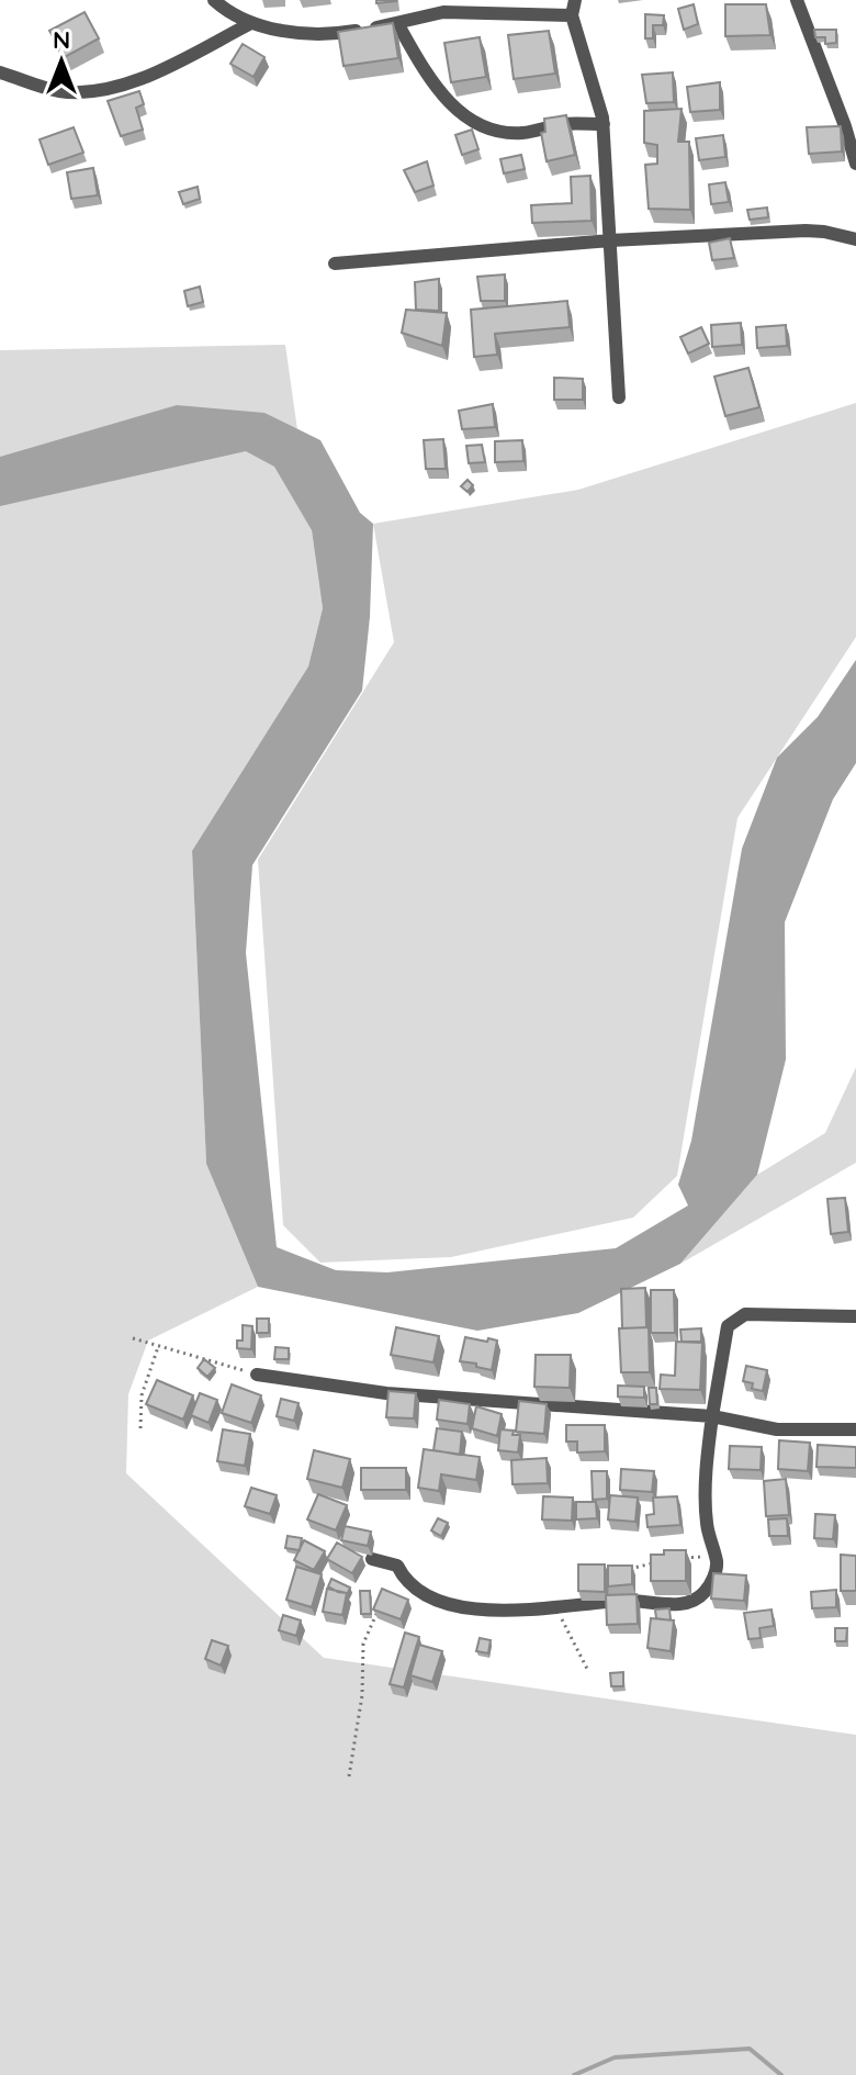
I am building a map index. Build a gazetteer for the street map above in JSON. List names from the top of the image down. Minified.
{"north":"top"}
